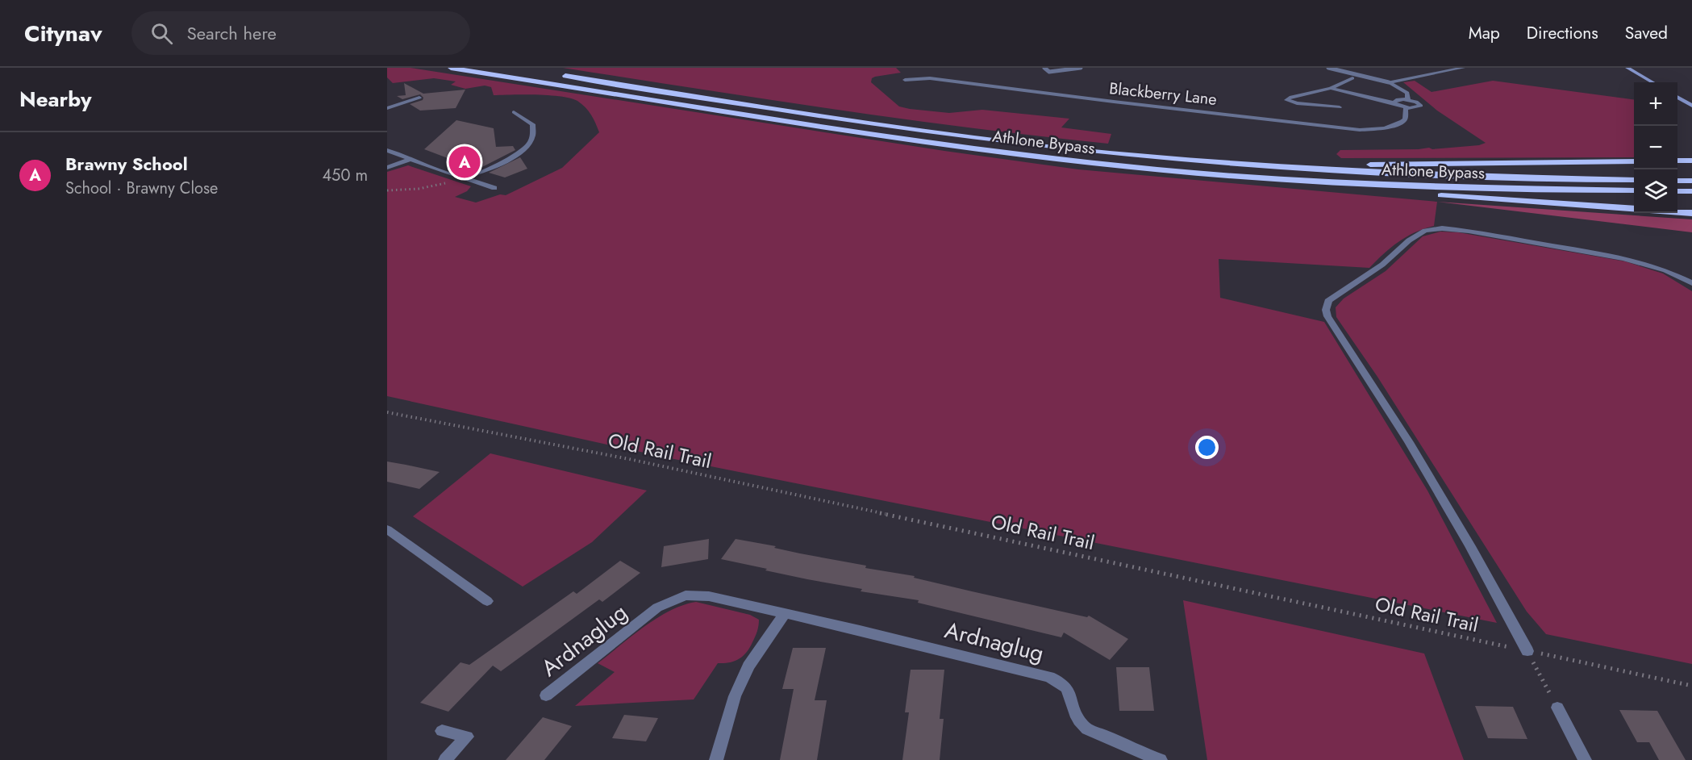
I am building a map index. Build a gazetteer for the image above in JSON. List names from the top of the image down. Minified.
{"streets":{"highway":["Athlone Bypass"],"street":["Blackberry Lane","Ardnaglug"],"path":["Old Rail Trail"]},"page":{"header":"Citynav","search":"Search here","nav":["Map","Directions","Saved"],"heading":"Nearby","map_buttons":["+","−"],"list":[{"mark":"A","name":"Brawny School","note":"School · Brawny Close","value":"450 m"}],"pins":"A"}}
